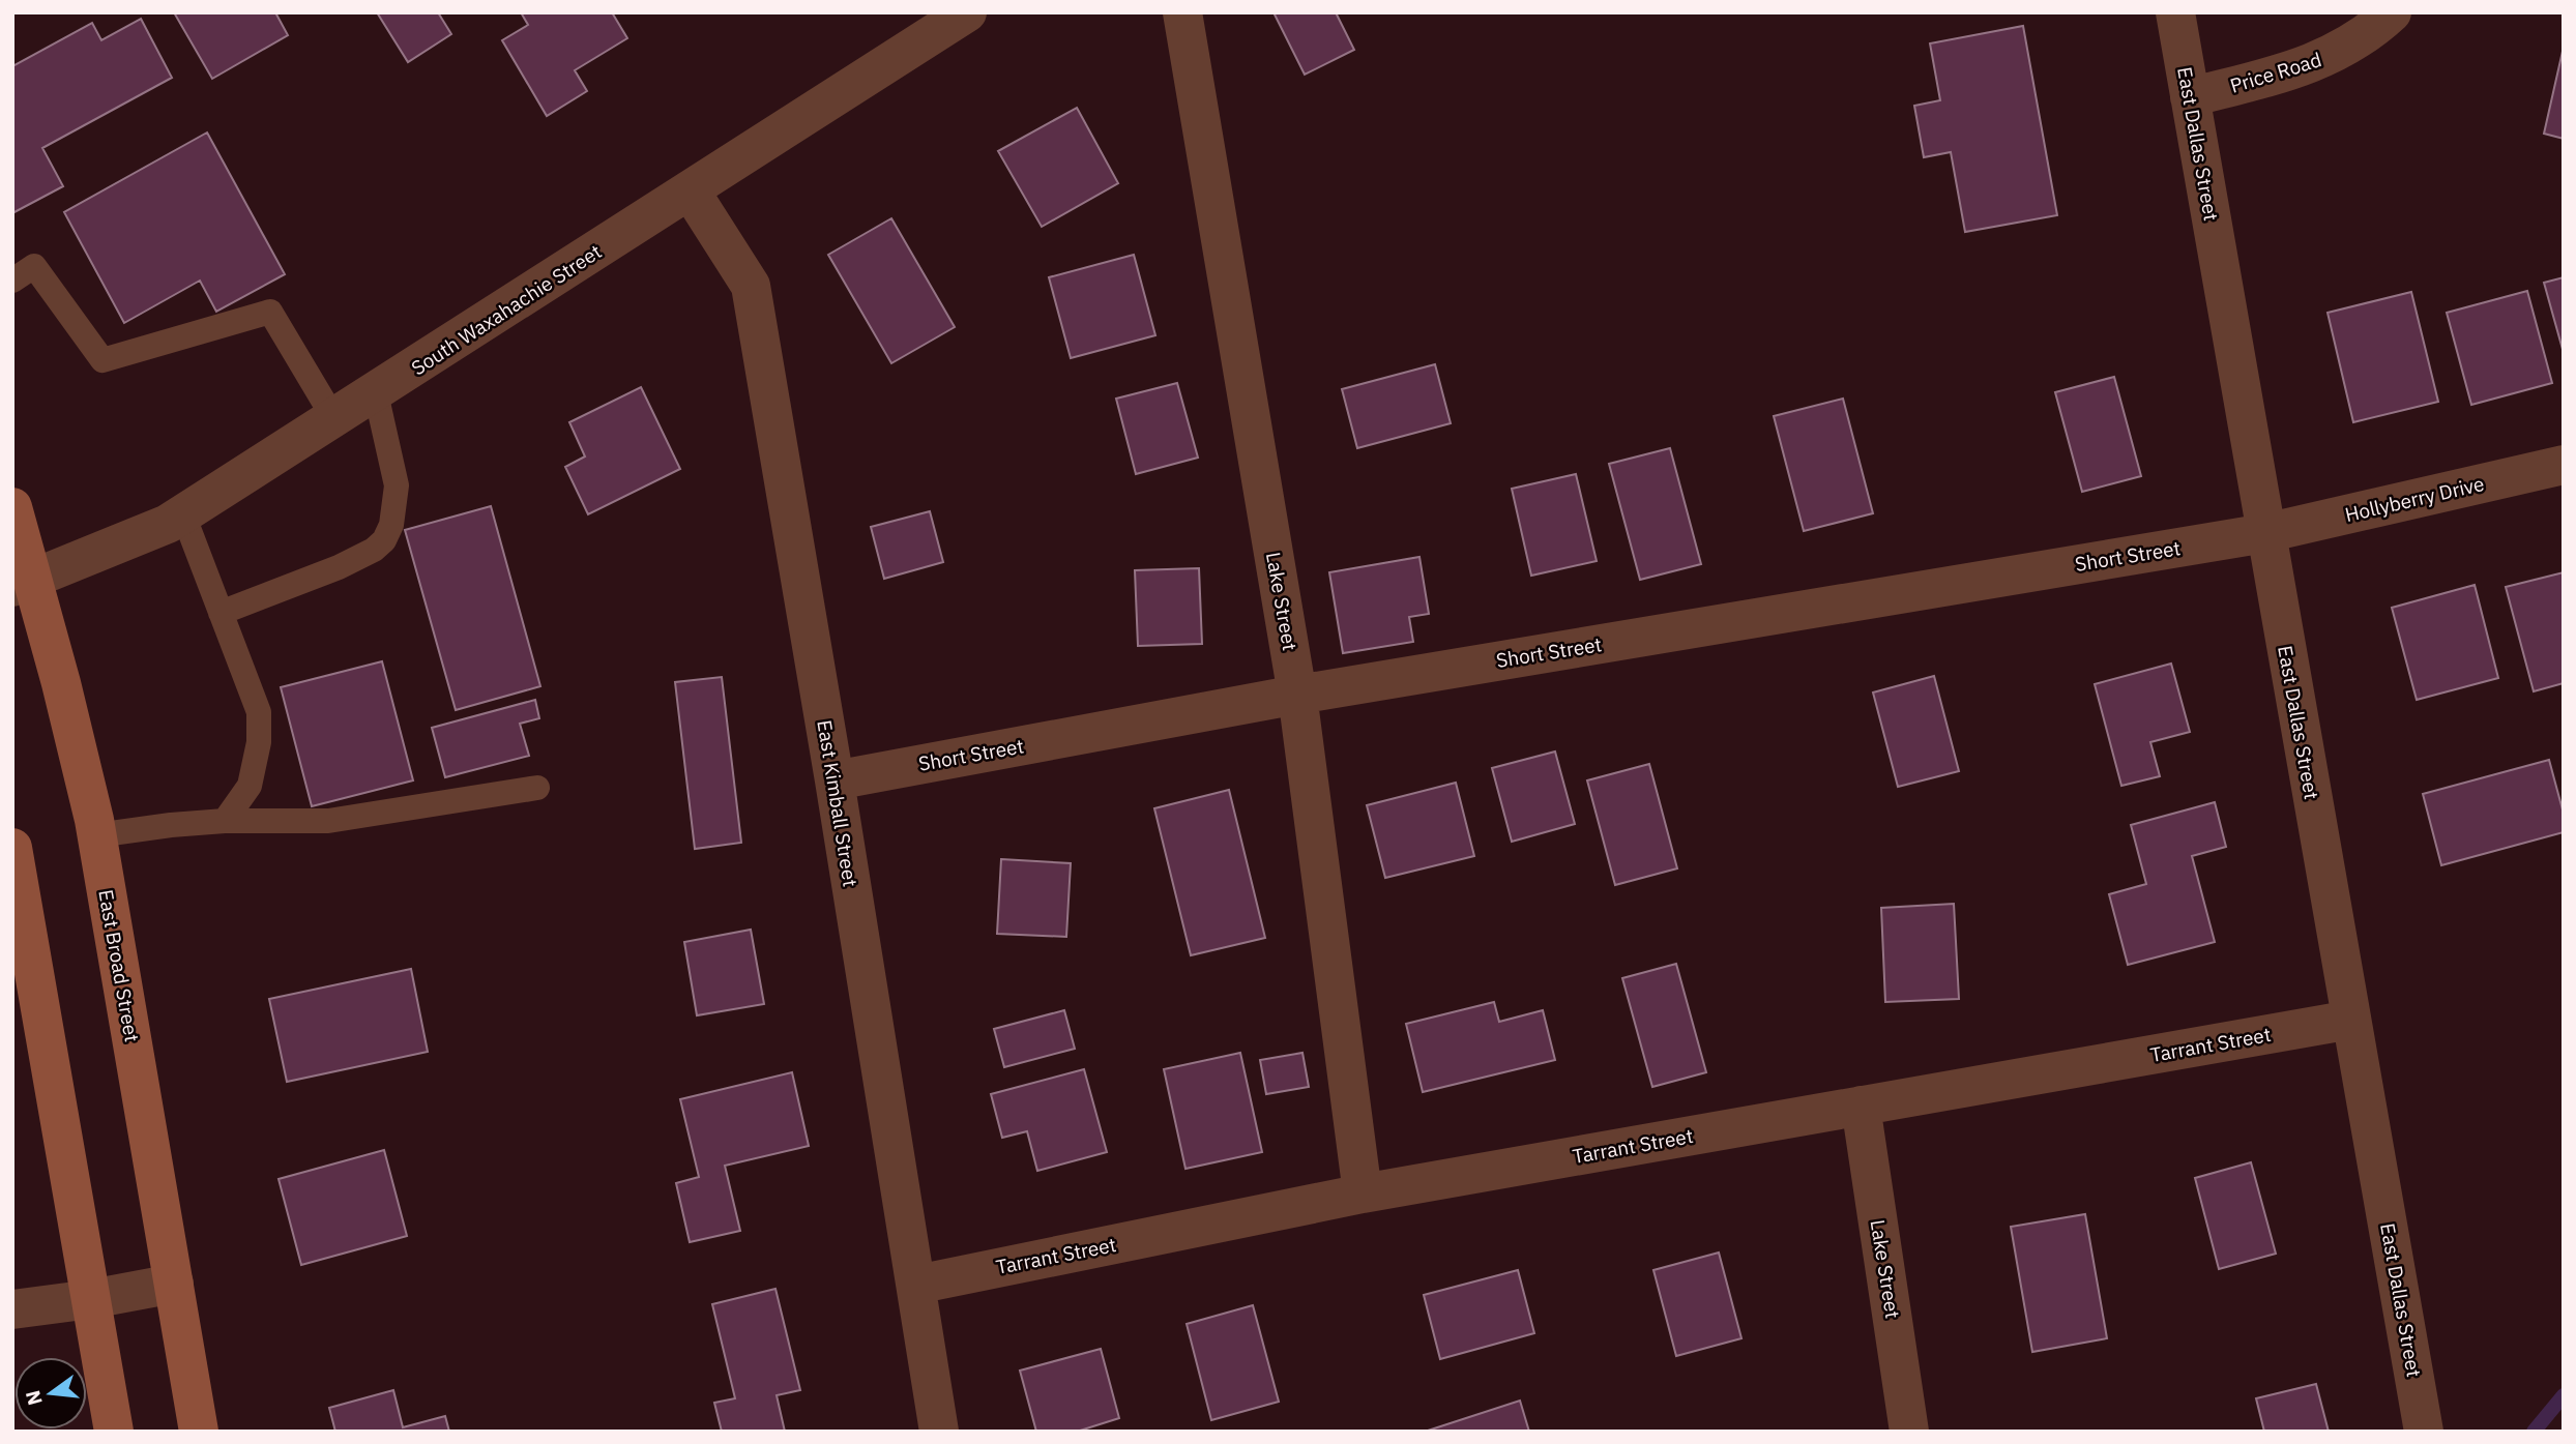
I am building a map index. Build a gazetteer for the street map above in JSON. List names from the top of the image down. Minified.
{"streets":{"main road":["East Broad Street"],"street":["Price Road","East Dallas Street","South Waxahachie Street","Hollyberry Drive","Short Street","Lake Street","East Kimball Street","Tarrant Street"]},"crossings":[["Price Road","East Dallas Street"],["East Dallas Street","Hollyberry Drive"],["East Dallas Street","Short Street"],["East Dallas Street","Tarrant Street"],["South Waxahachie Street","East Kimball Street"],["South Waxahachie Street","East Broad Street"],["Hollyberry Drive","Short Street"],["Short Street","Lake Street"],["Short Street","East Kimball Street"],["Lake Street","Tarrant Street"],["East Kimball Street","Tarrant Street"]],"north":"left"}
